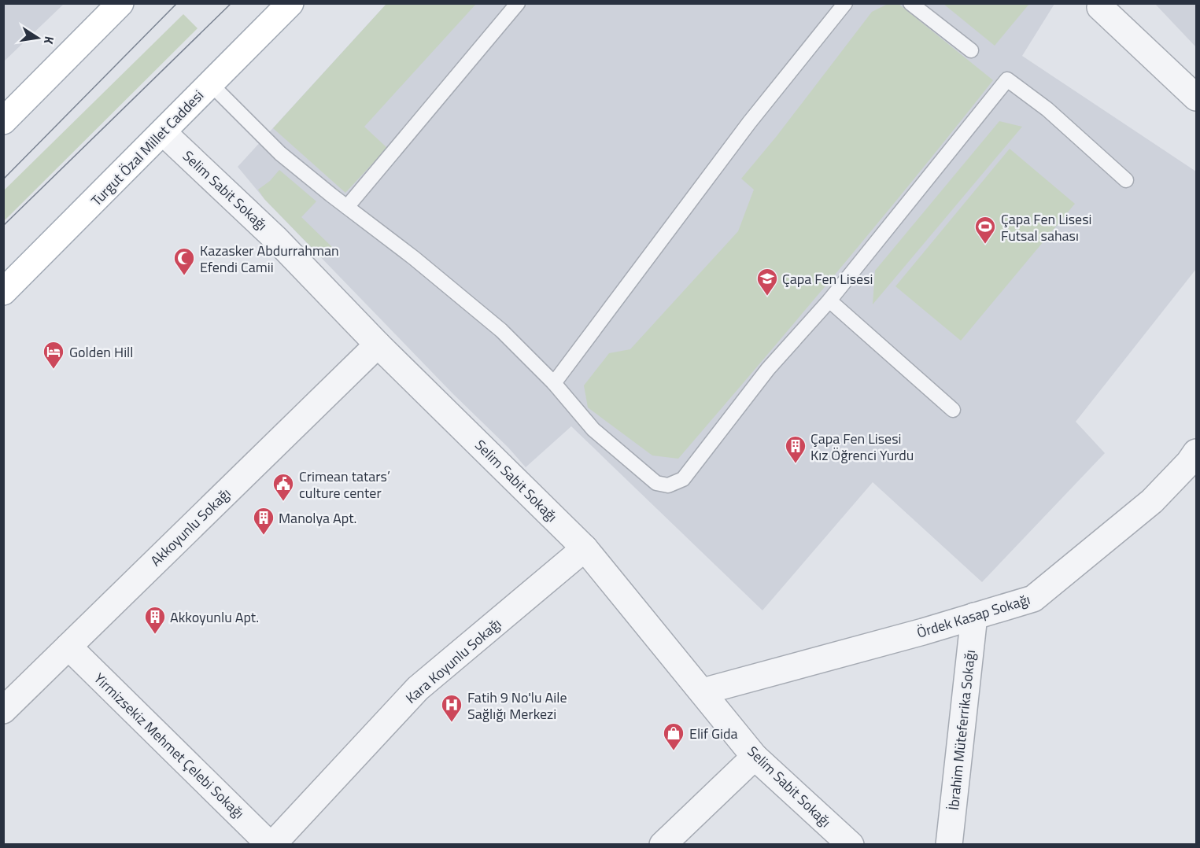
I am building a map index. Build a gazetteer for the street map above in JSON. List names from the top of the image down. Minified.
{"streets":{"main road":["Turgut Özal Millet Caddesi"],"street":["Selim Sabit Sokağı","Akkoyunlu Sokağı","Ördek Kasap Sokağı","Kara Koyunlu Sokağı","İbrahim Müteferrika Sokağı","Yirmizsekiz Mehmet Çelebi Sokağı"]},"crossings":[["Turgut Özal Millet Caddesi","Selim Sabit Sokağı"],["Selim Sabit Sokağı","Akkoyunlu Sokağı"],["Selim Sabit Sokağı","Ördek Kasap Sokağı"],["Selim Sabit Sokağı","Kara Koyunlu Sokağı"],["Akkoyunlu Sokağı","Yirmizsekiz Mehmet Çelebi Sokağı"],["Ördek Kasap Sokağı","İbrahim Müteferrika Sokağı"],["Kara Koyunlu Sokağı","Yirmizsekiz Mehmet Çelebi Sokağı"]],"places":{"sports":["Çapa Fen Lisesi Futsal sahası"],"mosque":["Kazasker Abdurrahman Efendi Camii"],"school or university":["Çapa Fen Lisesi"],"hotel":["Golden Hill"],"building":["Çapa Fen Lisesi Kız Öğrenci Yurdu","Manolya Apt.","Akkoyunlu Apt."],"public building":["Crimean tatars’ culture center"],"hospital":["Fatih 9 No'lu Aile Sağlığı Merkezi"],"shop":["Elif Gida"]},"north":"right"}
